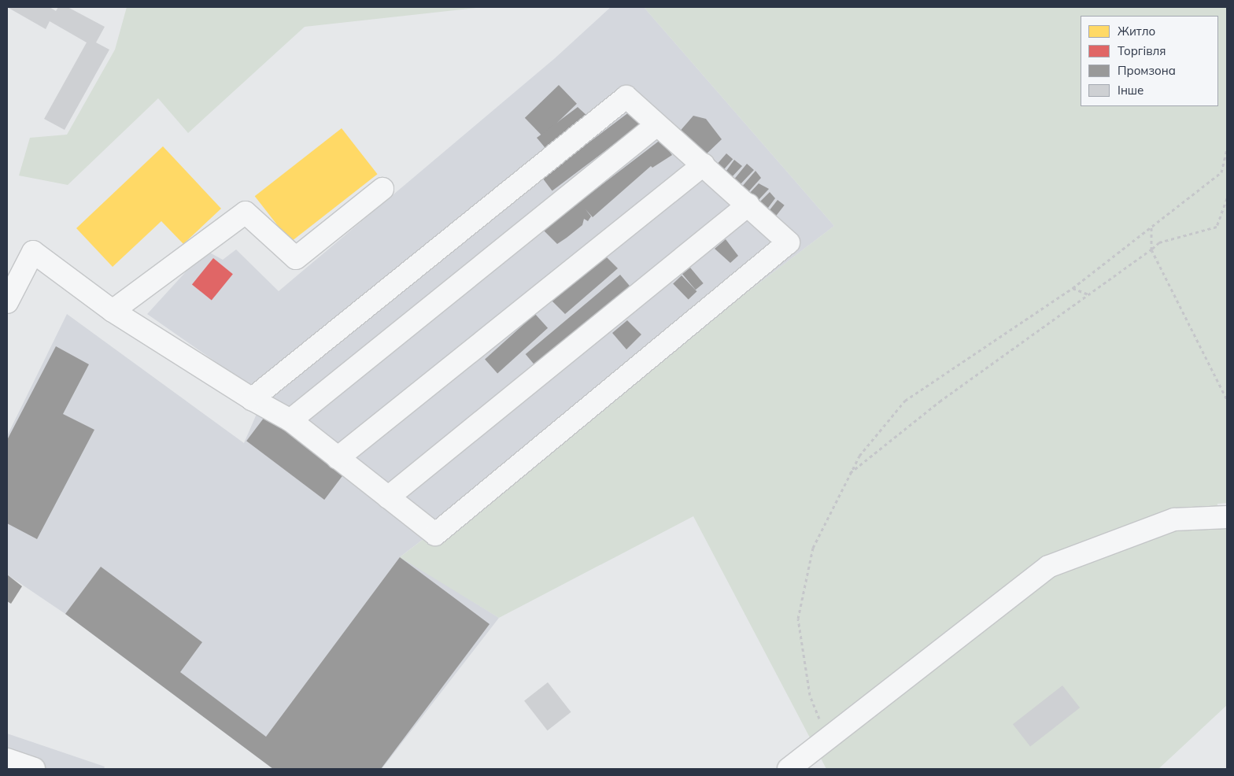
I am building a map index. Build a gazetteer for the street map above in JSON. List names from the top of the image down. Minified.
{"legend":["Житло","Торгівля","Промзона","Інше"]}
